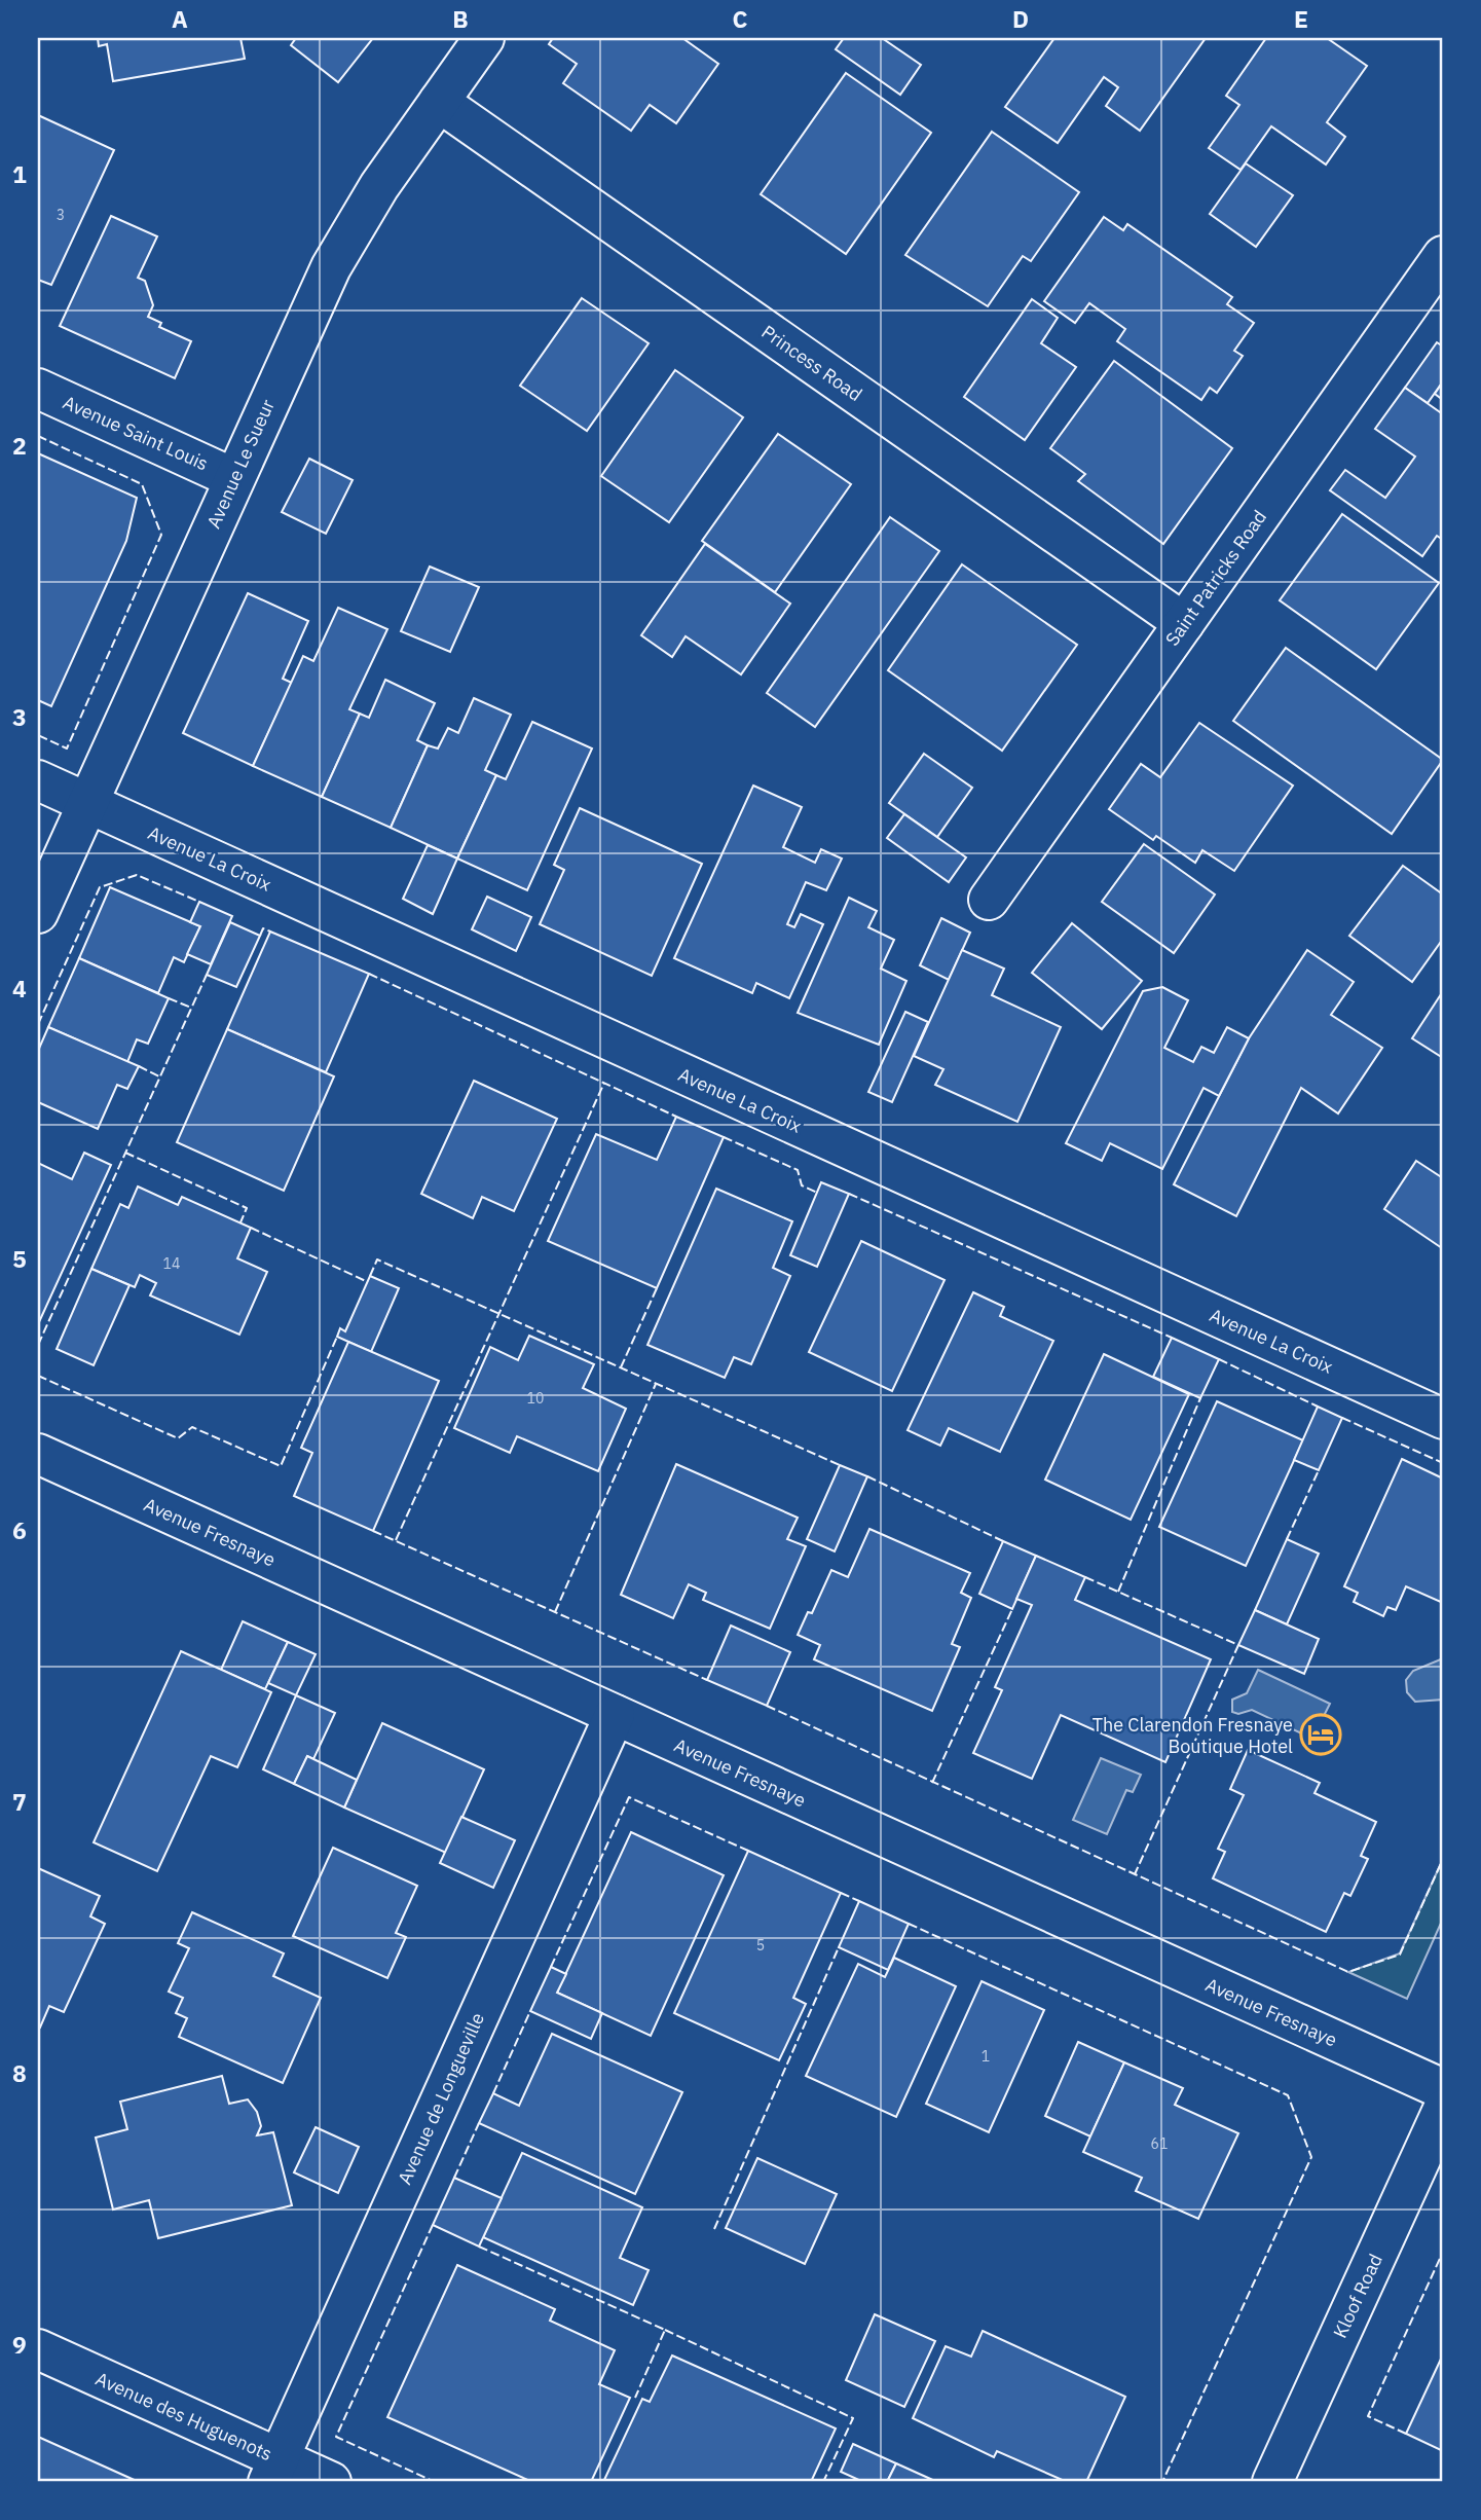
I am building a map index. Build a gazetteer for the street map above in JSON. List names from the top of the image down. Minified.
{"streets":{"street":["Princess Road","Avenue Saint Louis","Avenue Le Sueur","Saint Patricks Road","Avenue La Croix","Avenue Fresnaye","Avenue de Longueville","Kloof Road","Avenue des Huguenots"]},"crossings":[["Princess Road","Avenue Le Sueur"],["Princess Road","Saint Patricks Road"],["Avenue Saint Louis","Avenue Le Sueur"],["Avenue Le Sueur","Avenue La Croix"],["Avenue Fresnaye","Avenue de Longueville"],["Avenue de Longueville","Avenue des Huguenots"]],"places":{"hotel":["The Clarendon Fresnaye Boutique Hotel"]},"house_numbers":["3","14","10","5","1","61"],"grid":{"columns":["A","B","C","D","E"],"rows":["1","2","3","4","5","6","7","8","9"]}}
